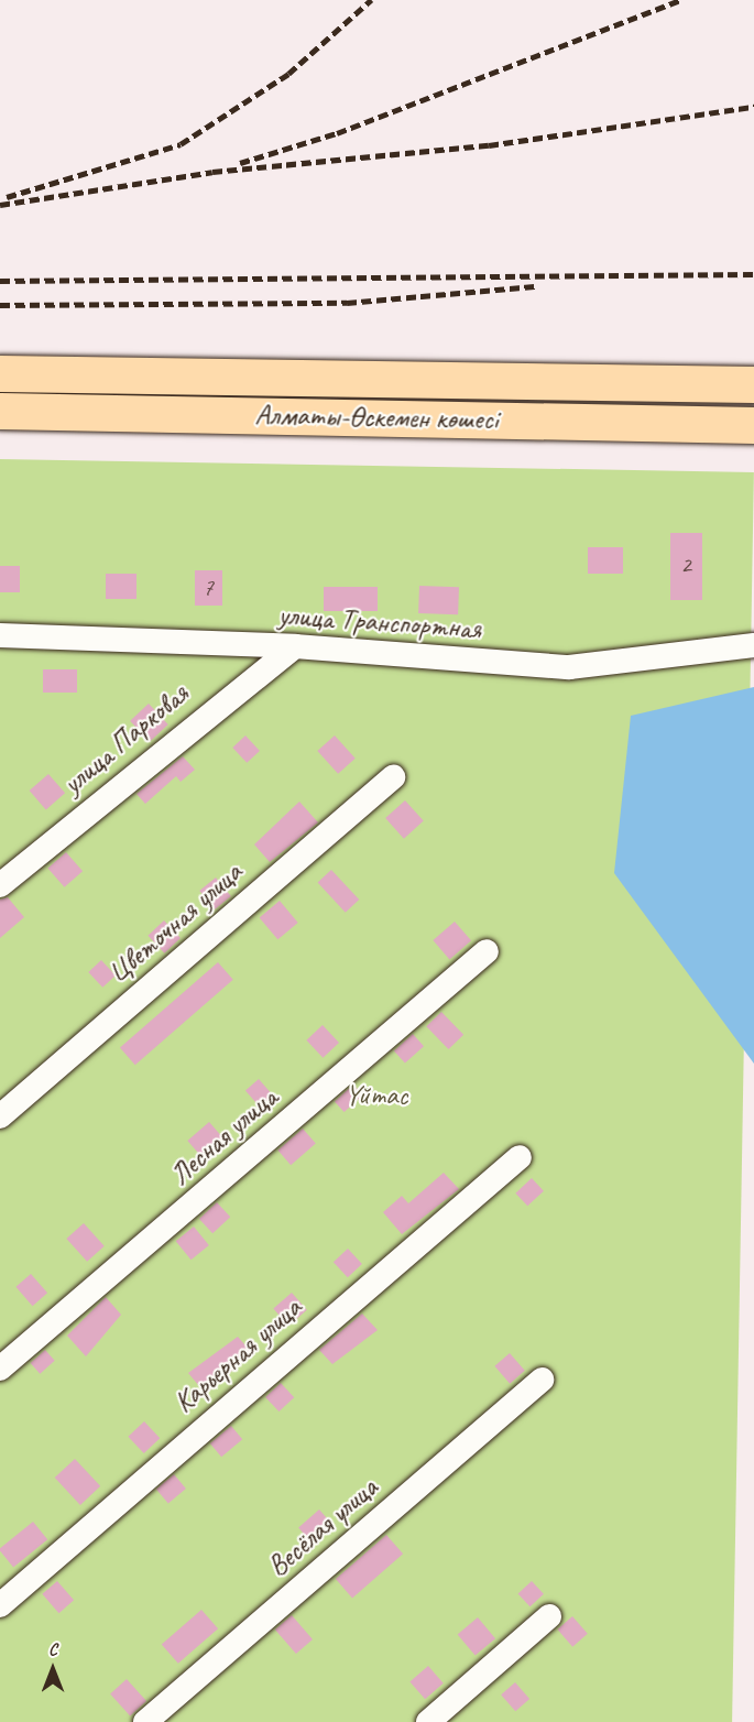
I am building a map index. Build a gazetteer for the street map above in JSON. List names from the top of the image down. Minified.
{"streets":{"highway":["Алматы-Өскемен көшесі"],"street":["улица Транспортная","улица Парковая","Цветочная улица","Лесная улица","Карьерная улица","Весёлая улица"]},"crossings":[["улица Транспортная","улица Парковая"]],"parks":["Үйтас"],"house_numbers":["2","7"],"north":"top"}
